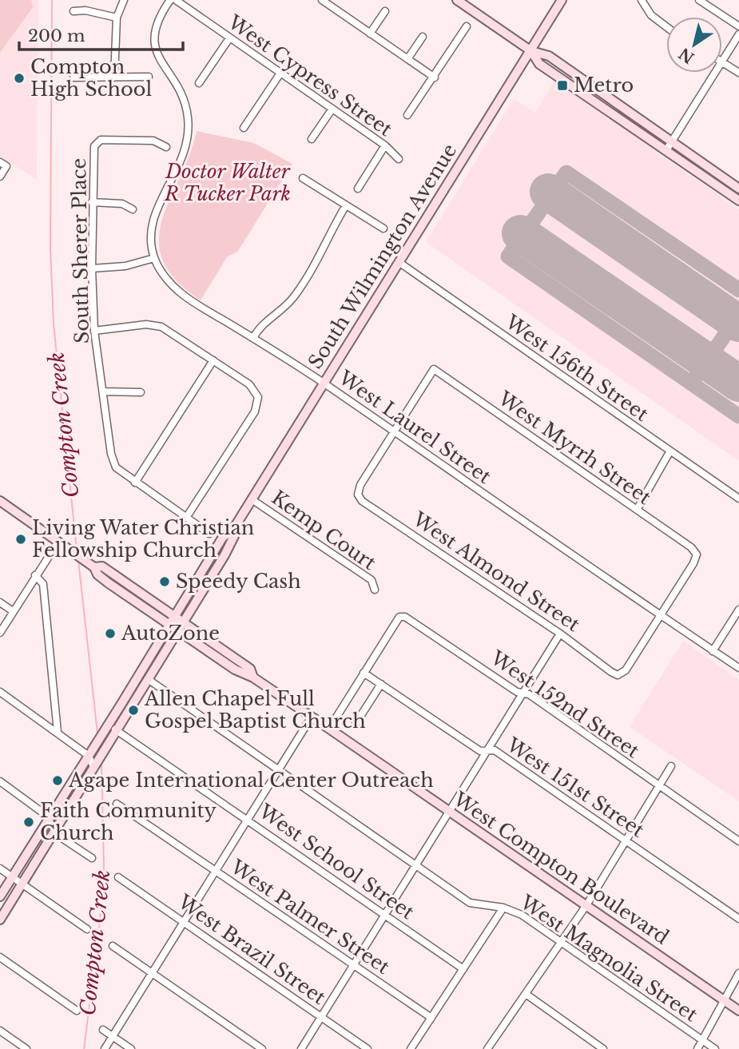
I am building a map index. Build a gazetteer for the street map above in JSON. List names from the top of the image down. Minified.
{"streets":{"main road":["South Wilmington Avenue","West Compton Boulevard"],"street":["West Cypress Street","South Sherer Place","West 156th Street","West Laurel Street","West Myrrh Street","Kemp Court","West Almond Street","West 152nd Street","West 151st Street","West School Street","West Palmer Street","West Brazil Street","West Magnolia Street"]},"crossings":[["South Wilmington Avenue","West 156th Street"],["South Wilmington Avenue","West Laurel Street"],["South Wilmington Avenue","Kemp Court"],["South Wilmington Avenue","West School Street"],["South Wilmington Avenue","West Compton Boulevard"],["South Wilmington Avenue","West Magnolia Street"],["West Laurel Street","West Myrrh Street"],["West Laurel Street","West Almond Street"],["West Myrrh Street","West Almond Street"],["West 152nd Street","West 151st Street"]],"water":["Compton Creek"],"parks":["Doctor Walter R Tucker Park"],"places":{"other":["Compton High School","Living Water Christian Fellowship Church","Speedy Cash","AutoZone","Allen Chapel Full Gospel Baptist Church","Agape International Center Outreach","Faith Community Church"],"transit":["Metro"]},"scale_bar":"200 m","north":"bottom left"}
